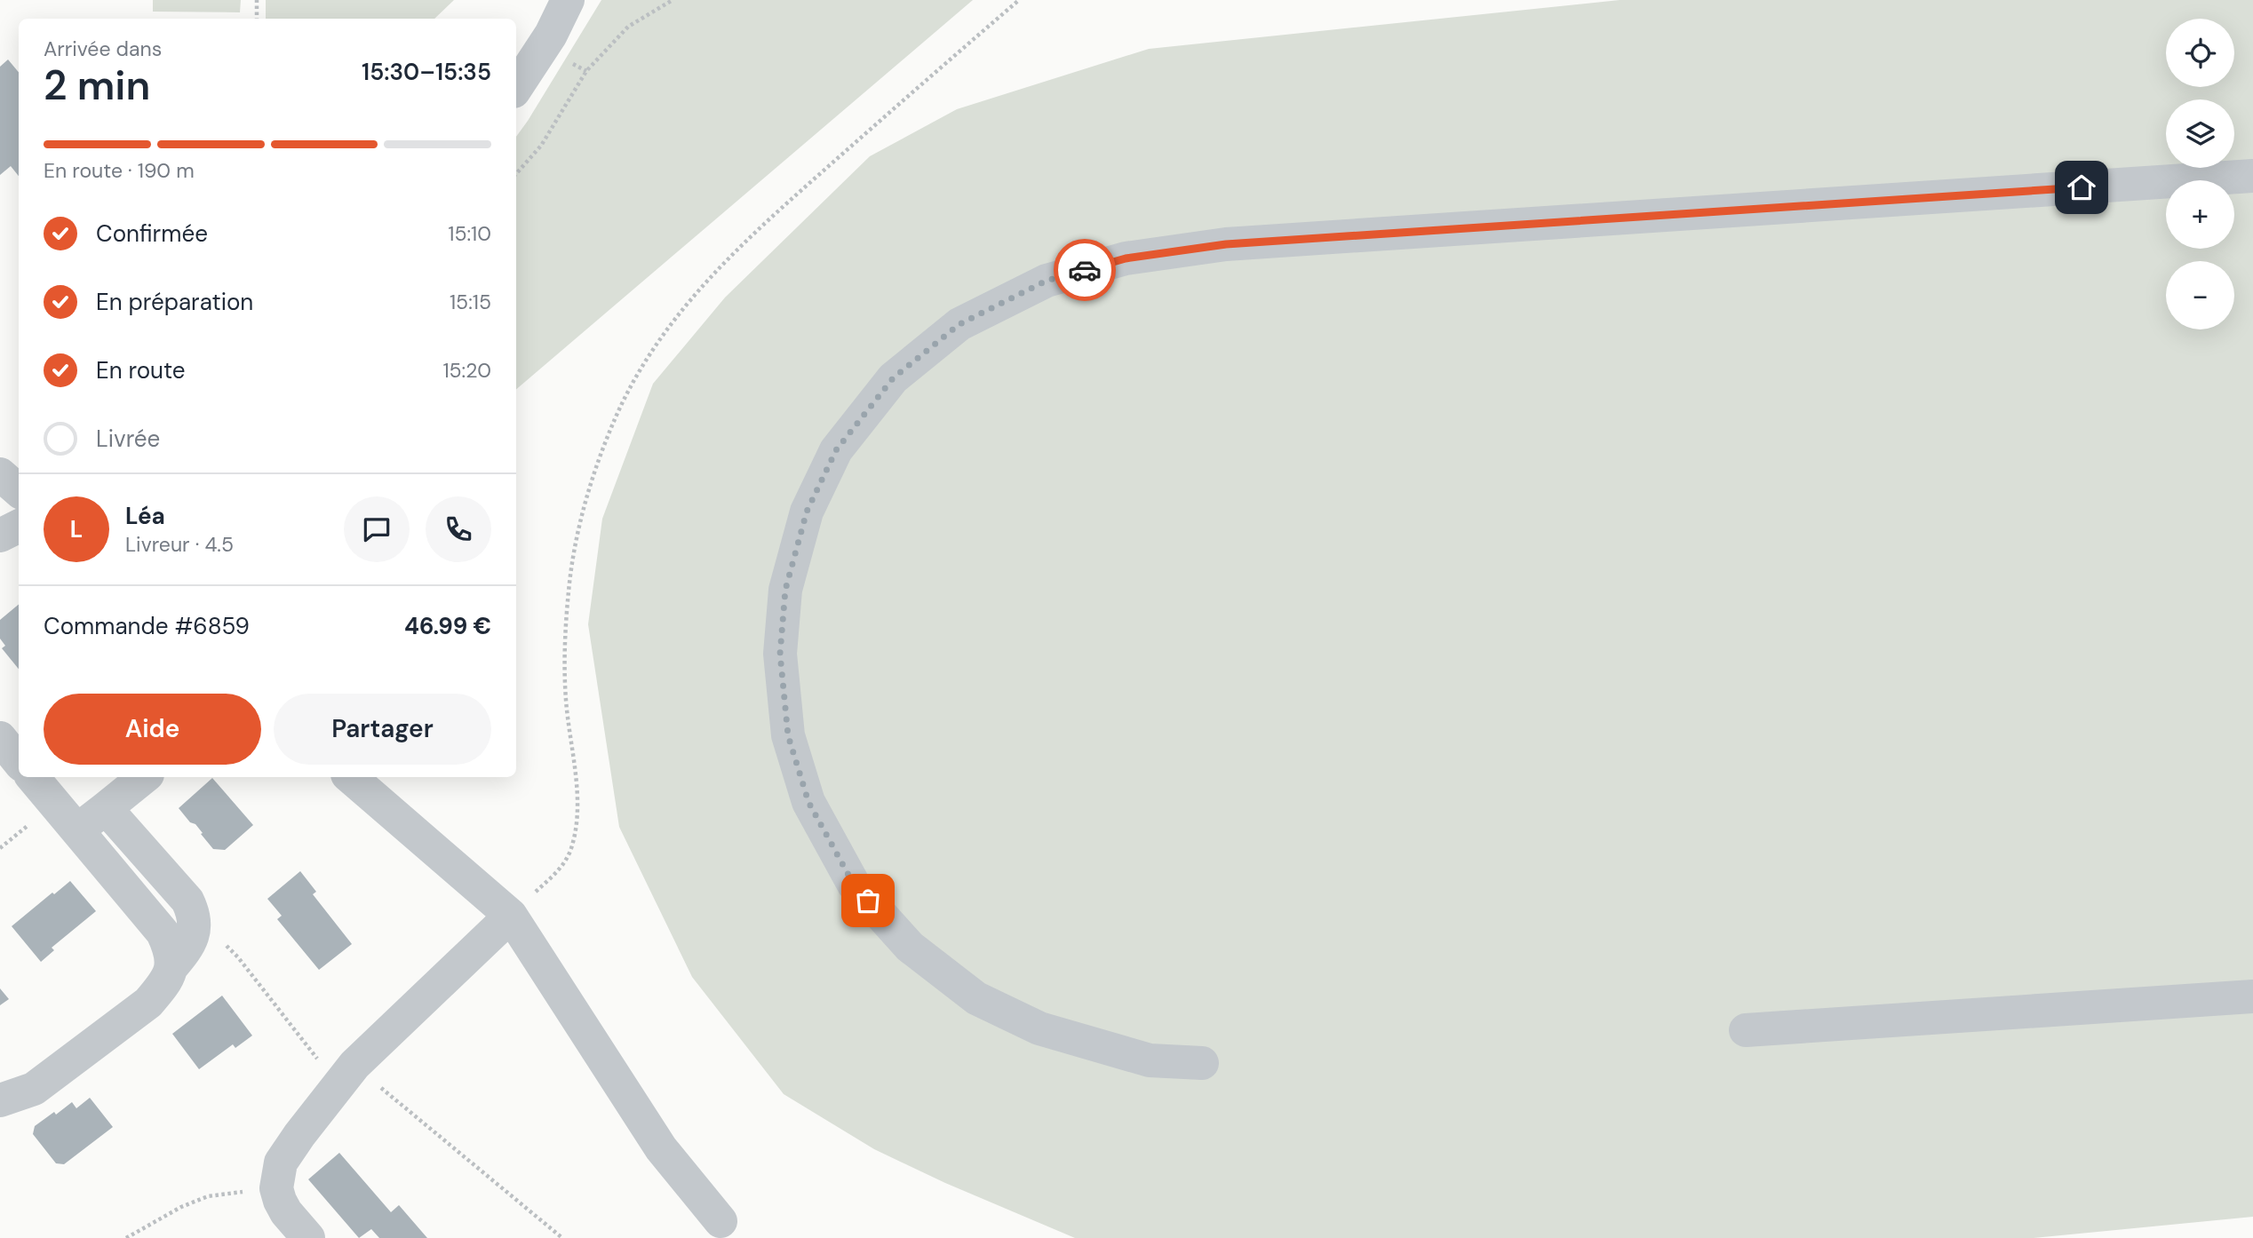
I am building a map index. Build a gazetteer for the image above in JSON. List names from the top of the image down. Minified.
{"page":{"map_buttons":["+","−"],"heading":["2 min","Arrivée dans","15:30–15:35"],"panel":["Léa","Livreur · 4.5","Commande #6859","46.99 €"],"bar":"En route · 190 m","list":[["Confirmée","15:10"],["En préparation","15:15"],["En route","15:20"],"Livrée"],"round":"L","buttons":["Aide","Partager"]}}
